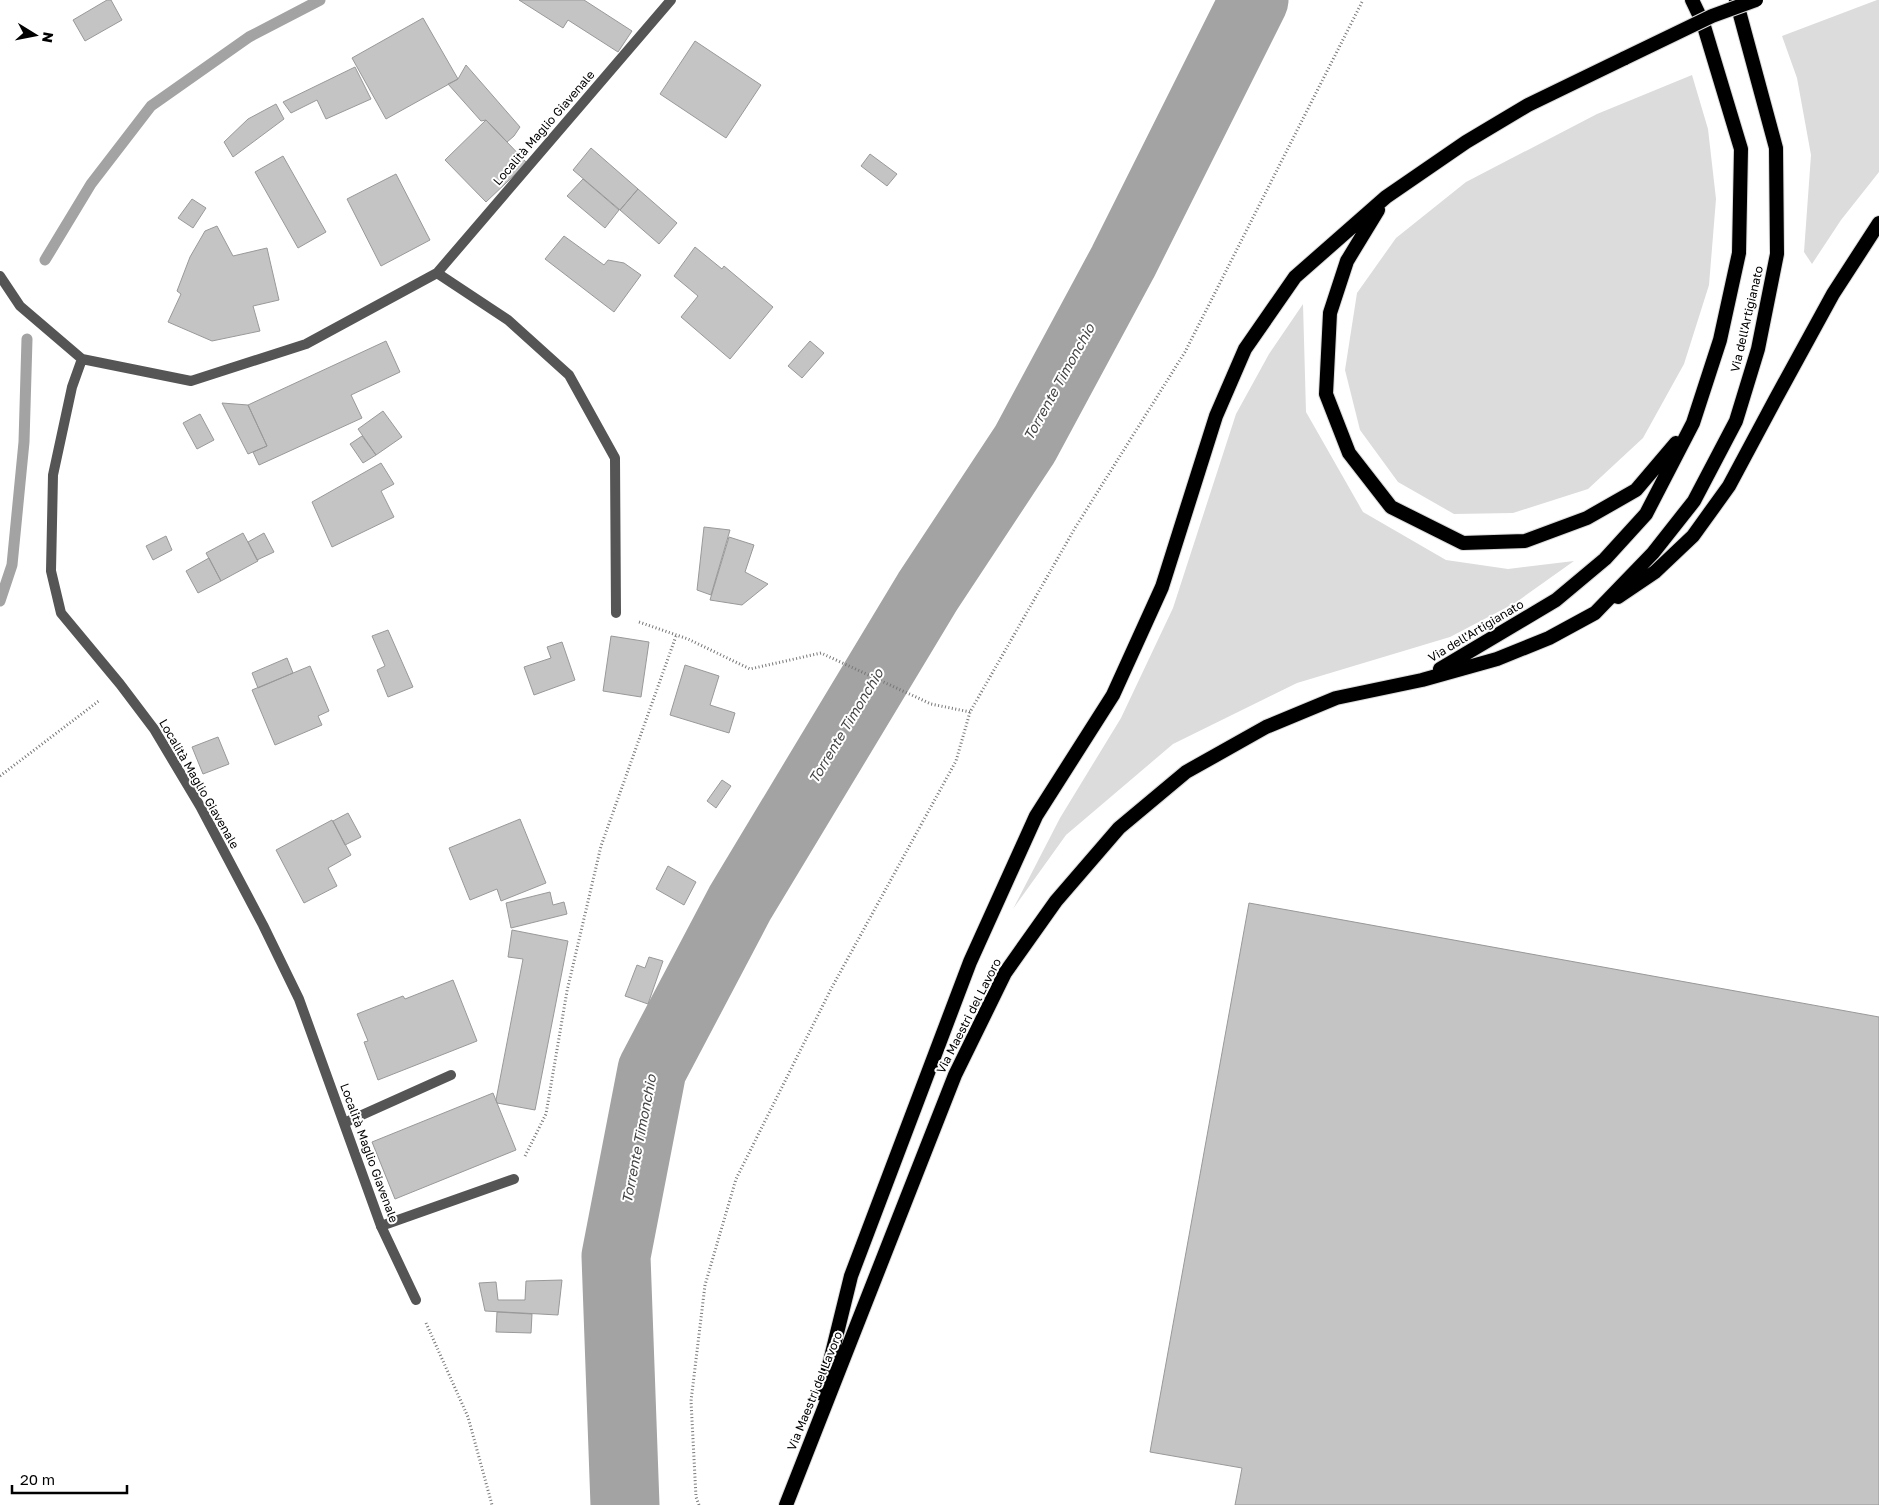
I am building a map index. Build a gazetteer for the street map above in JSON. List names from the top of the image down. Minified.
{"streets":{"highway":["Via dell'Artigianato","Via Maestri del Lavoro"],"street":["Località Maglio Giavenale"]},"crossings":[["Via dell'Artigianato","Via Maestri del Lavoro"]],"water":["Torrente Timonchio"],"scale_bar":"20 m","north":"right"}
